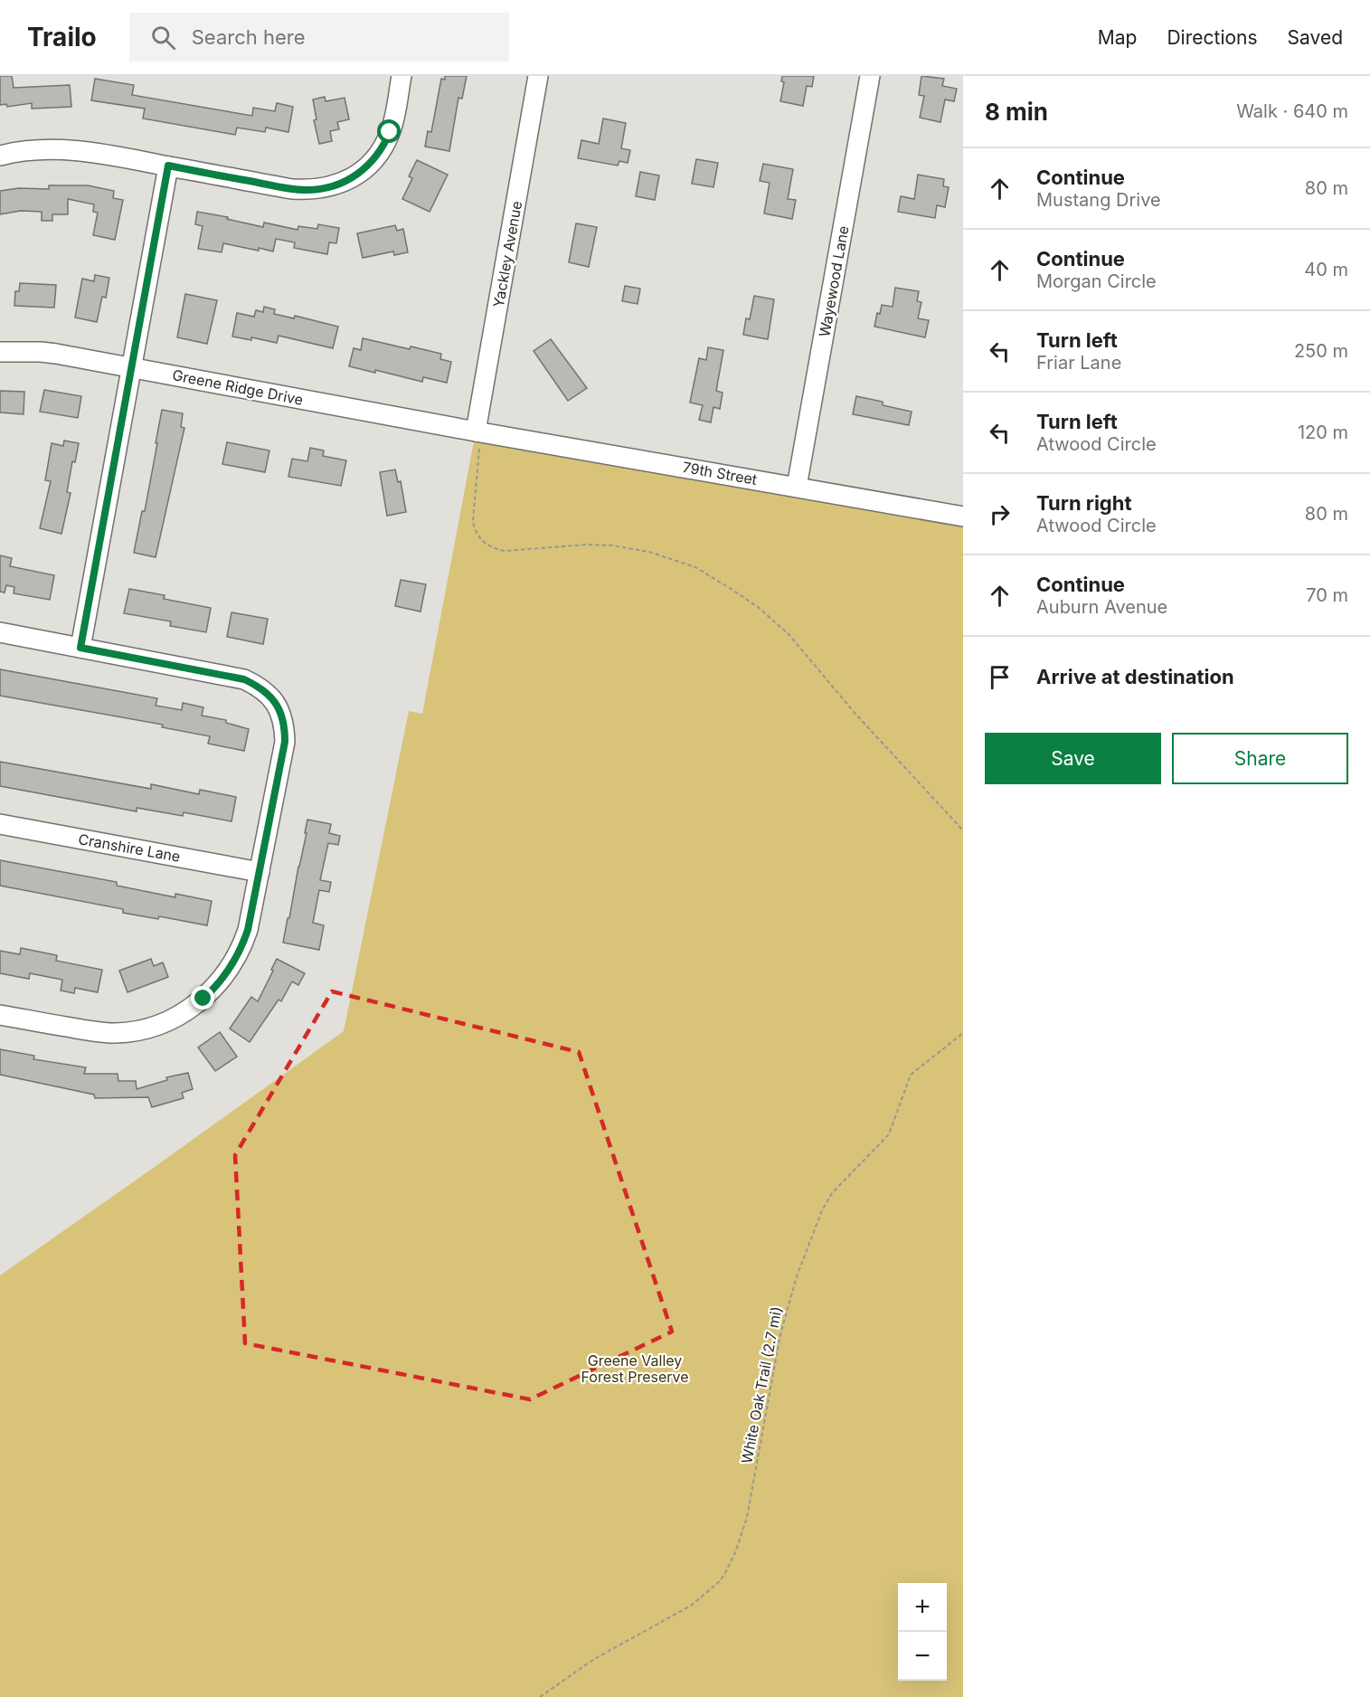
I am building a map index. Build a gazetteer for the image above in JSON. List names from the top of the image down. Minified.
{"streets":{"street":["Yackley Avenue","Wayewood Lane","Greene Ridge Drive","79th Street","Cranshire Lane"],"path":["White Oak Trail (2.7 mi)"]},"crossings":[["Yackley Avenue","Greene Ridge Drive"],["Yackley Avenue","79th Street"],["Wayewood Lane","79th Street"],["Greene Ridge Drive","79th Street"]],"parks":["Greene Valley Forest Preserve"],"page":{"header":"Trailo","search":"Search here","nav":["Map","Directions","Saved"],"heading":["8 min","Walk · 640 m"],"list":[["Continue","Mustang Drive","80 m"],["Continue","Morgan Circle","40 m"],["Turn left","Friar Lane","250 m"],["Turn left","Atwood Circle","120 m"],["Turn right","Atwood Circle","80 m"],["Continue","Auburn Avenue","70 m"],"Arrive at destination"],"buttons":["Save","Share"],"map_buttons":["+","−"]}}
